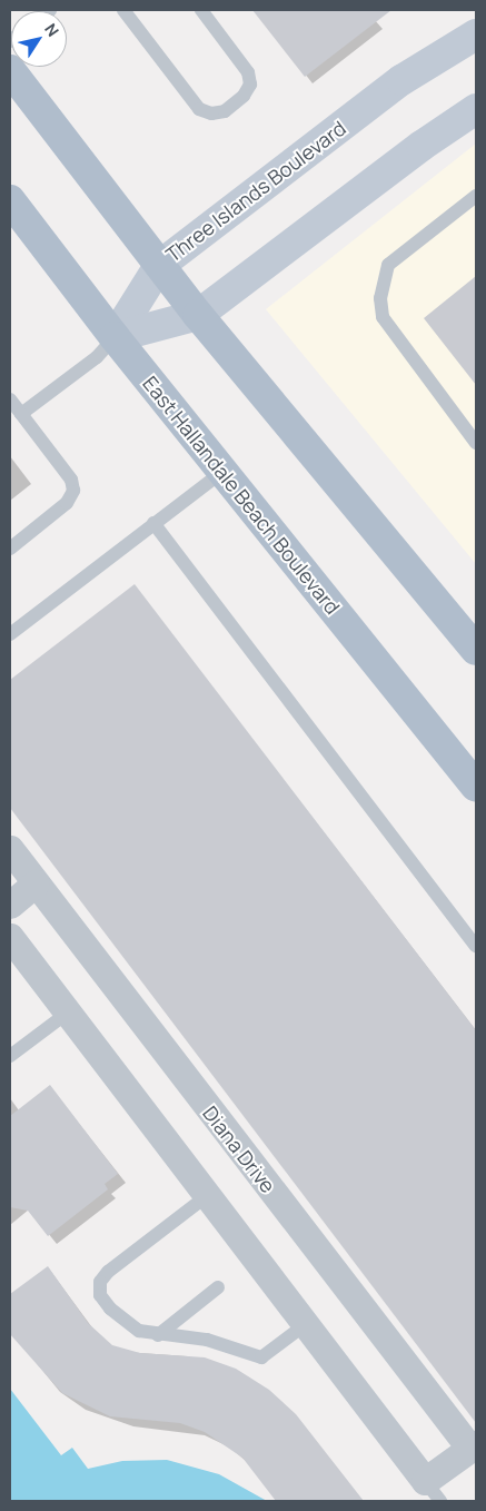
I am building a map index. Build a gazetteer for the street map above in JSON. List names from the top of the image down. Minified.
{"streets":{"main road":["East Hallandale Beach Boulevard"],"street":["Three Islands Boulevard","Diana Drive"]},"crossings":[["Three Islands Boulevard","East Hallandale Beach Boulevard"]],"north":"top right"}
